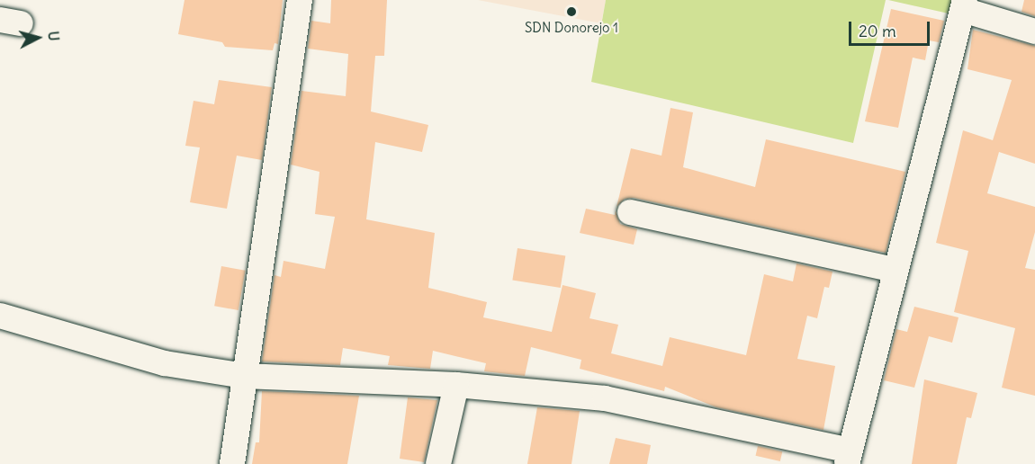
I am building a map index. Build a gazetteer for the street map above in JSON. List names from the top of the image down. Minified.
{"places":["SDN Donorejo 1"],"scale_bar":"20 m","north":"right"}
